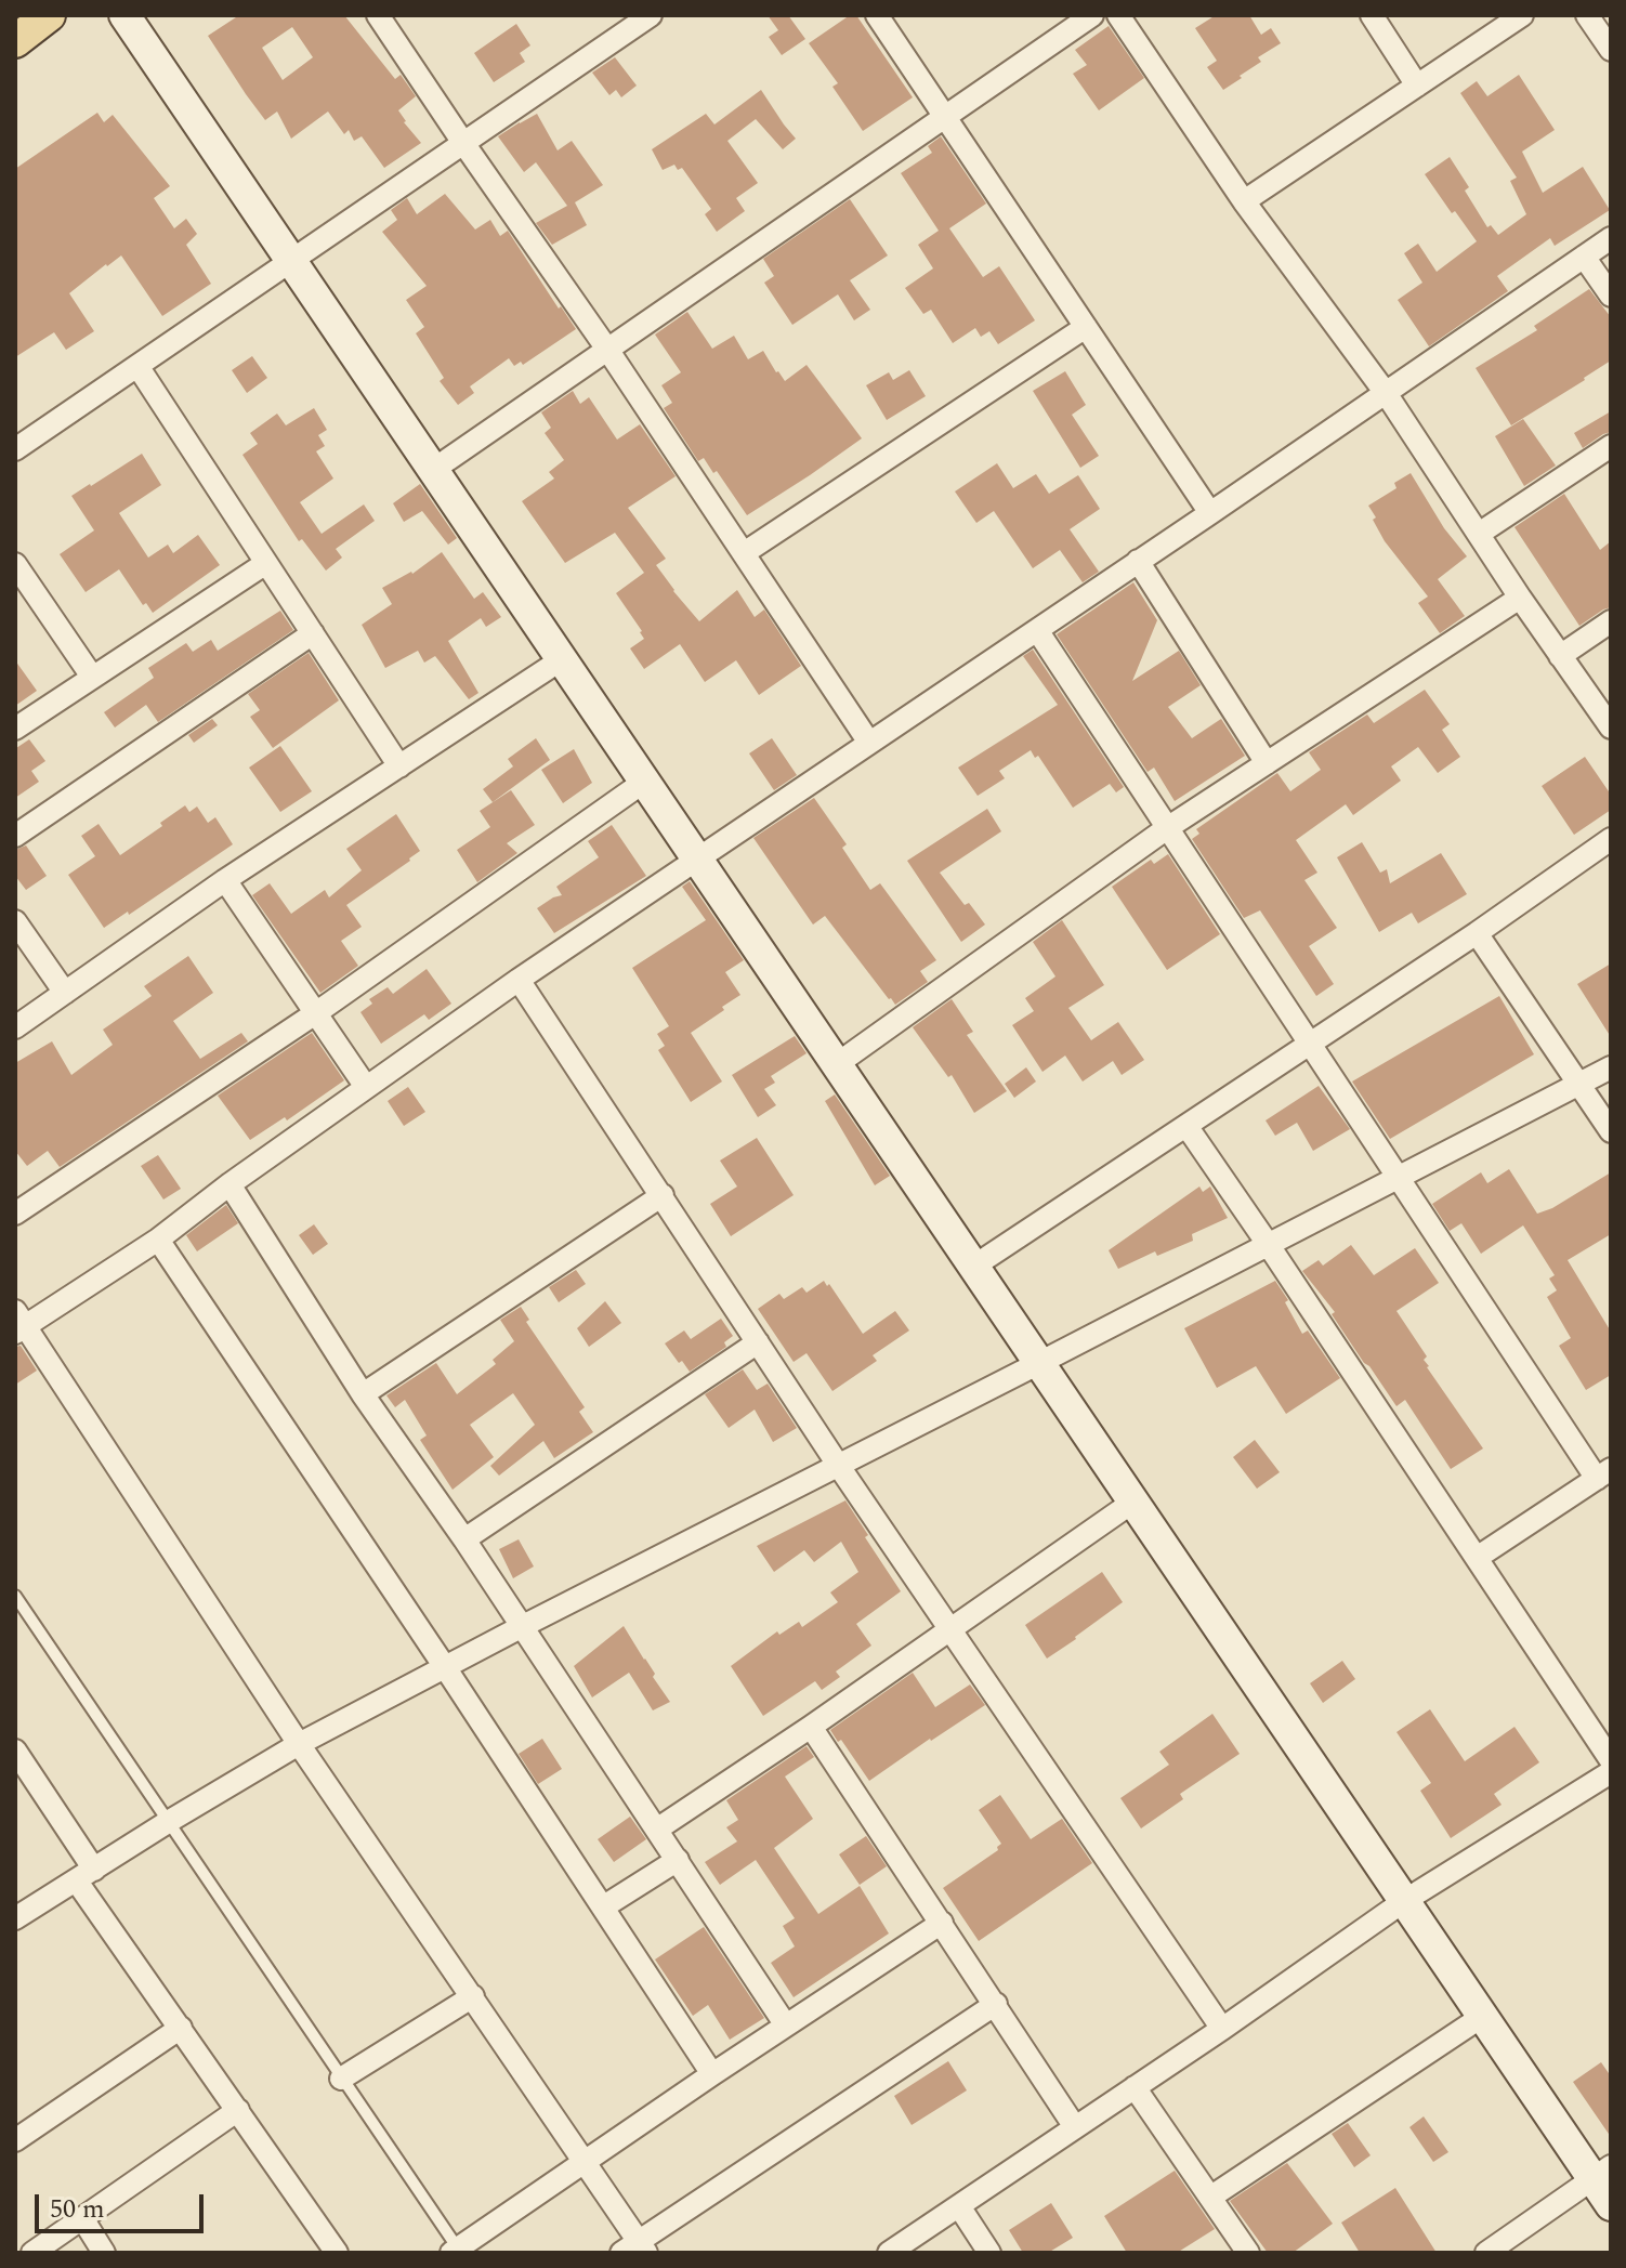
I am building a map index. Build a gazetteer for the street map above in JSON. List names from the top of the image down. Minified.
{"scale_bar":"50 m"}
